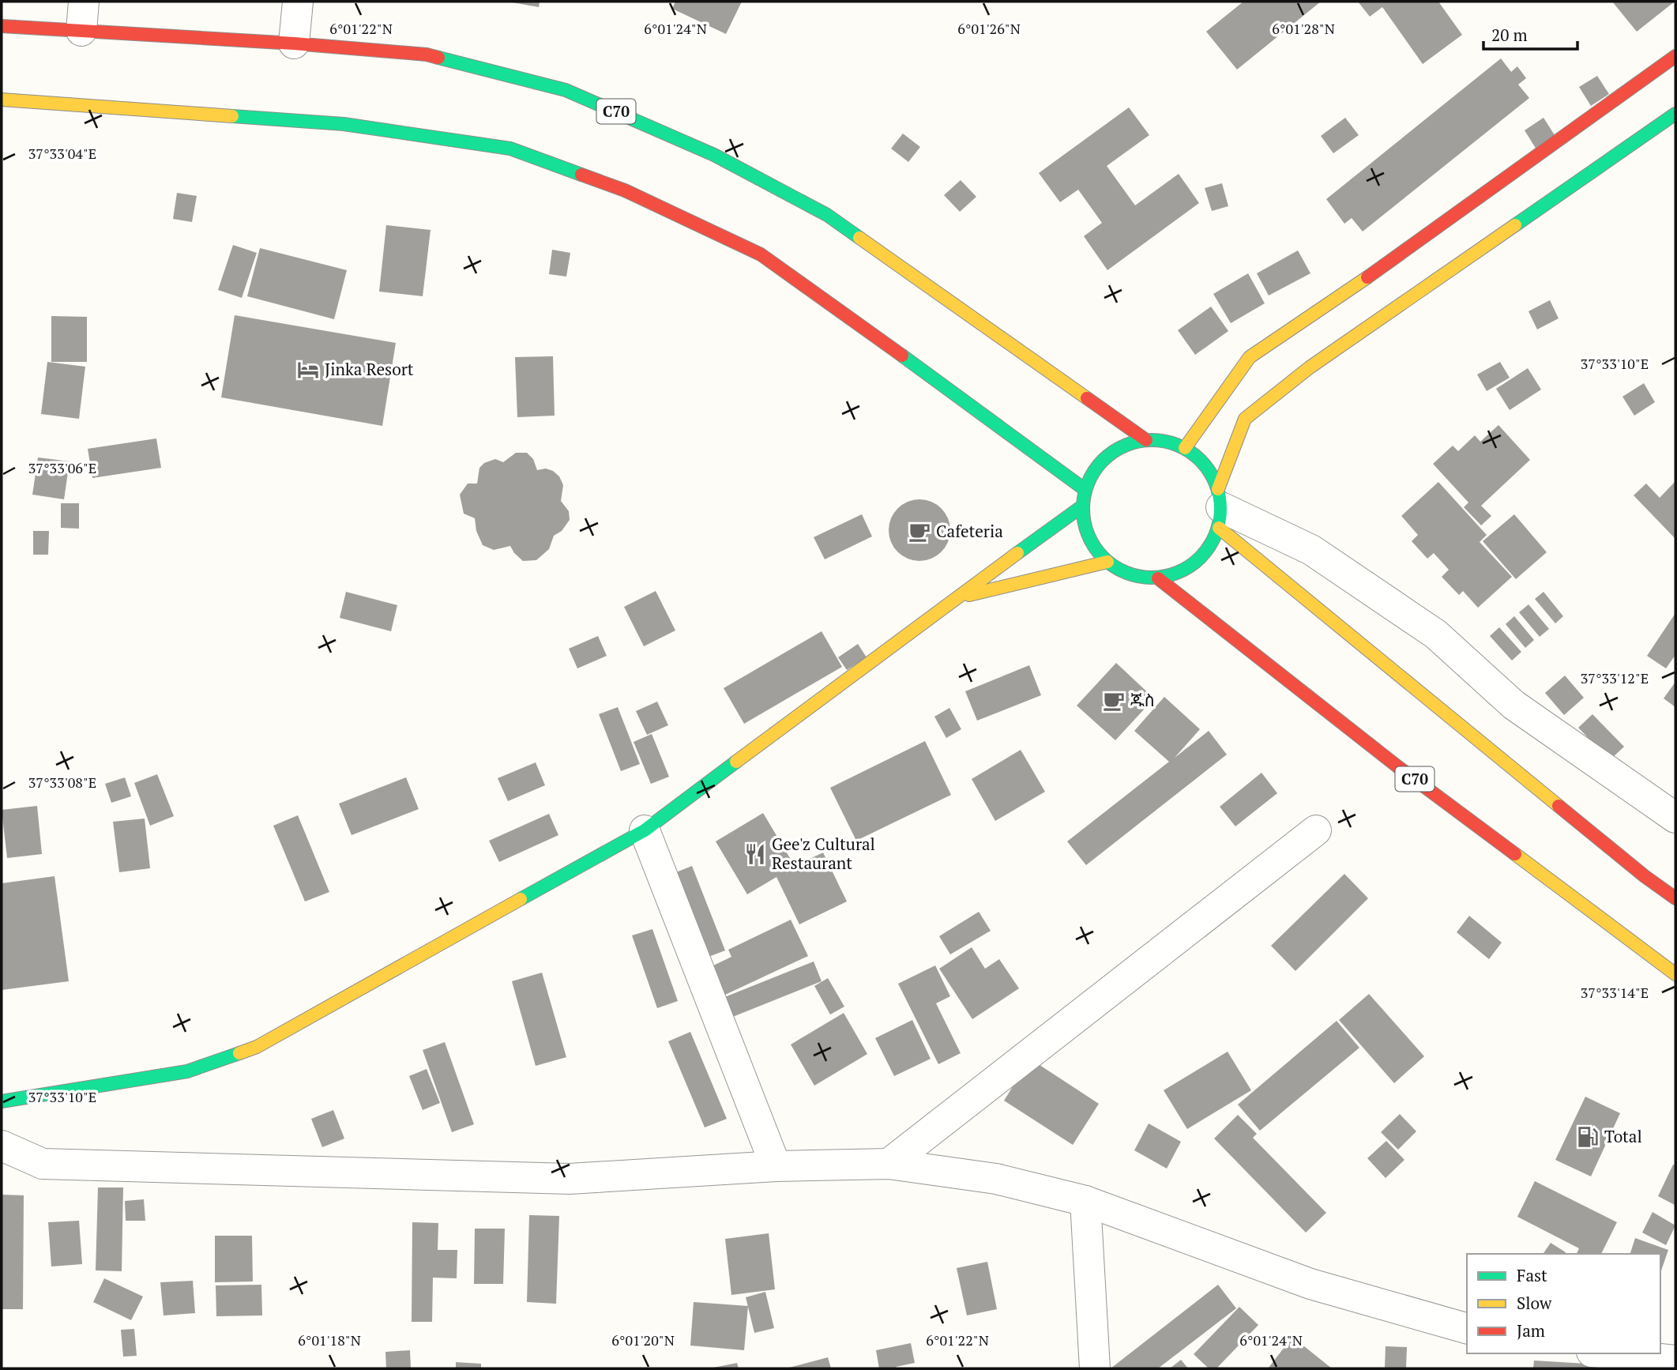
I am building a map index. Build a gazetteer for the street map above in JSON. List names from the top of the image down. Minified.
{"streets":{"main road":["C70"]},"places":{"hotel":["Jinka Resort"],"cafe":["Cafeteria","ጁስ"],"restaurant":["Gee'z Cultural Restaurant"],"fuel station":["Total"]},"legend":["Fast","Slow","Jam"],"scale_bar":"20 m","coordinates":["6°01'28\"N","6°01'22\"N","6°01'24\"N","6°01'26\"N","37°33'04\"E","37°33'10\"E","37°33'06\"E","37°33'12\"E","37°33'08\"E","37°33'14\"E","6°01'18\"N","6°01'20\"N"]}
